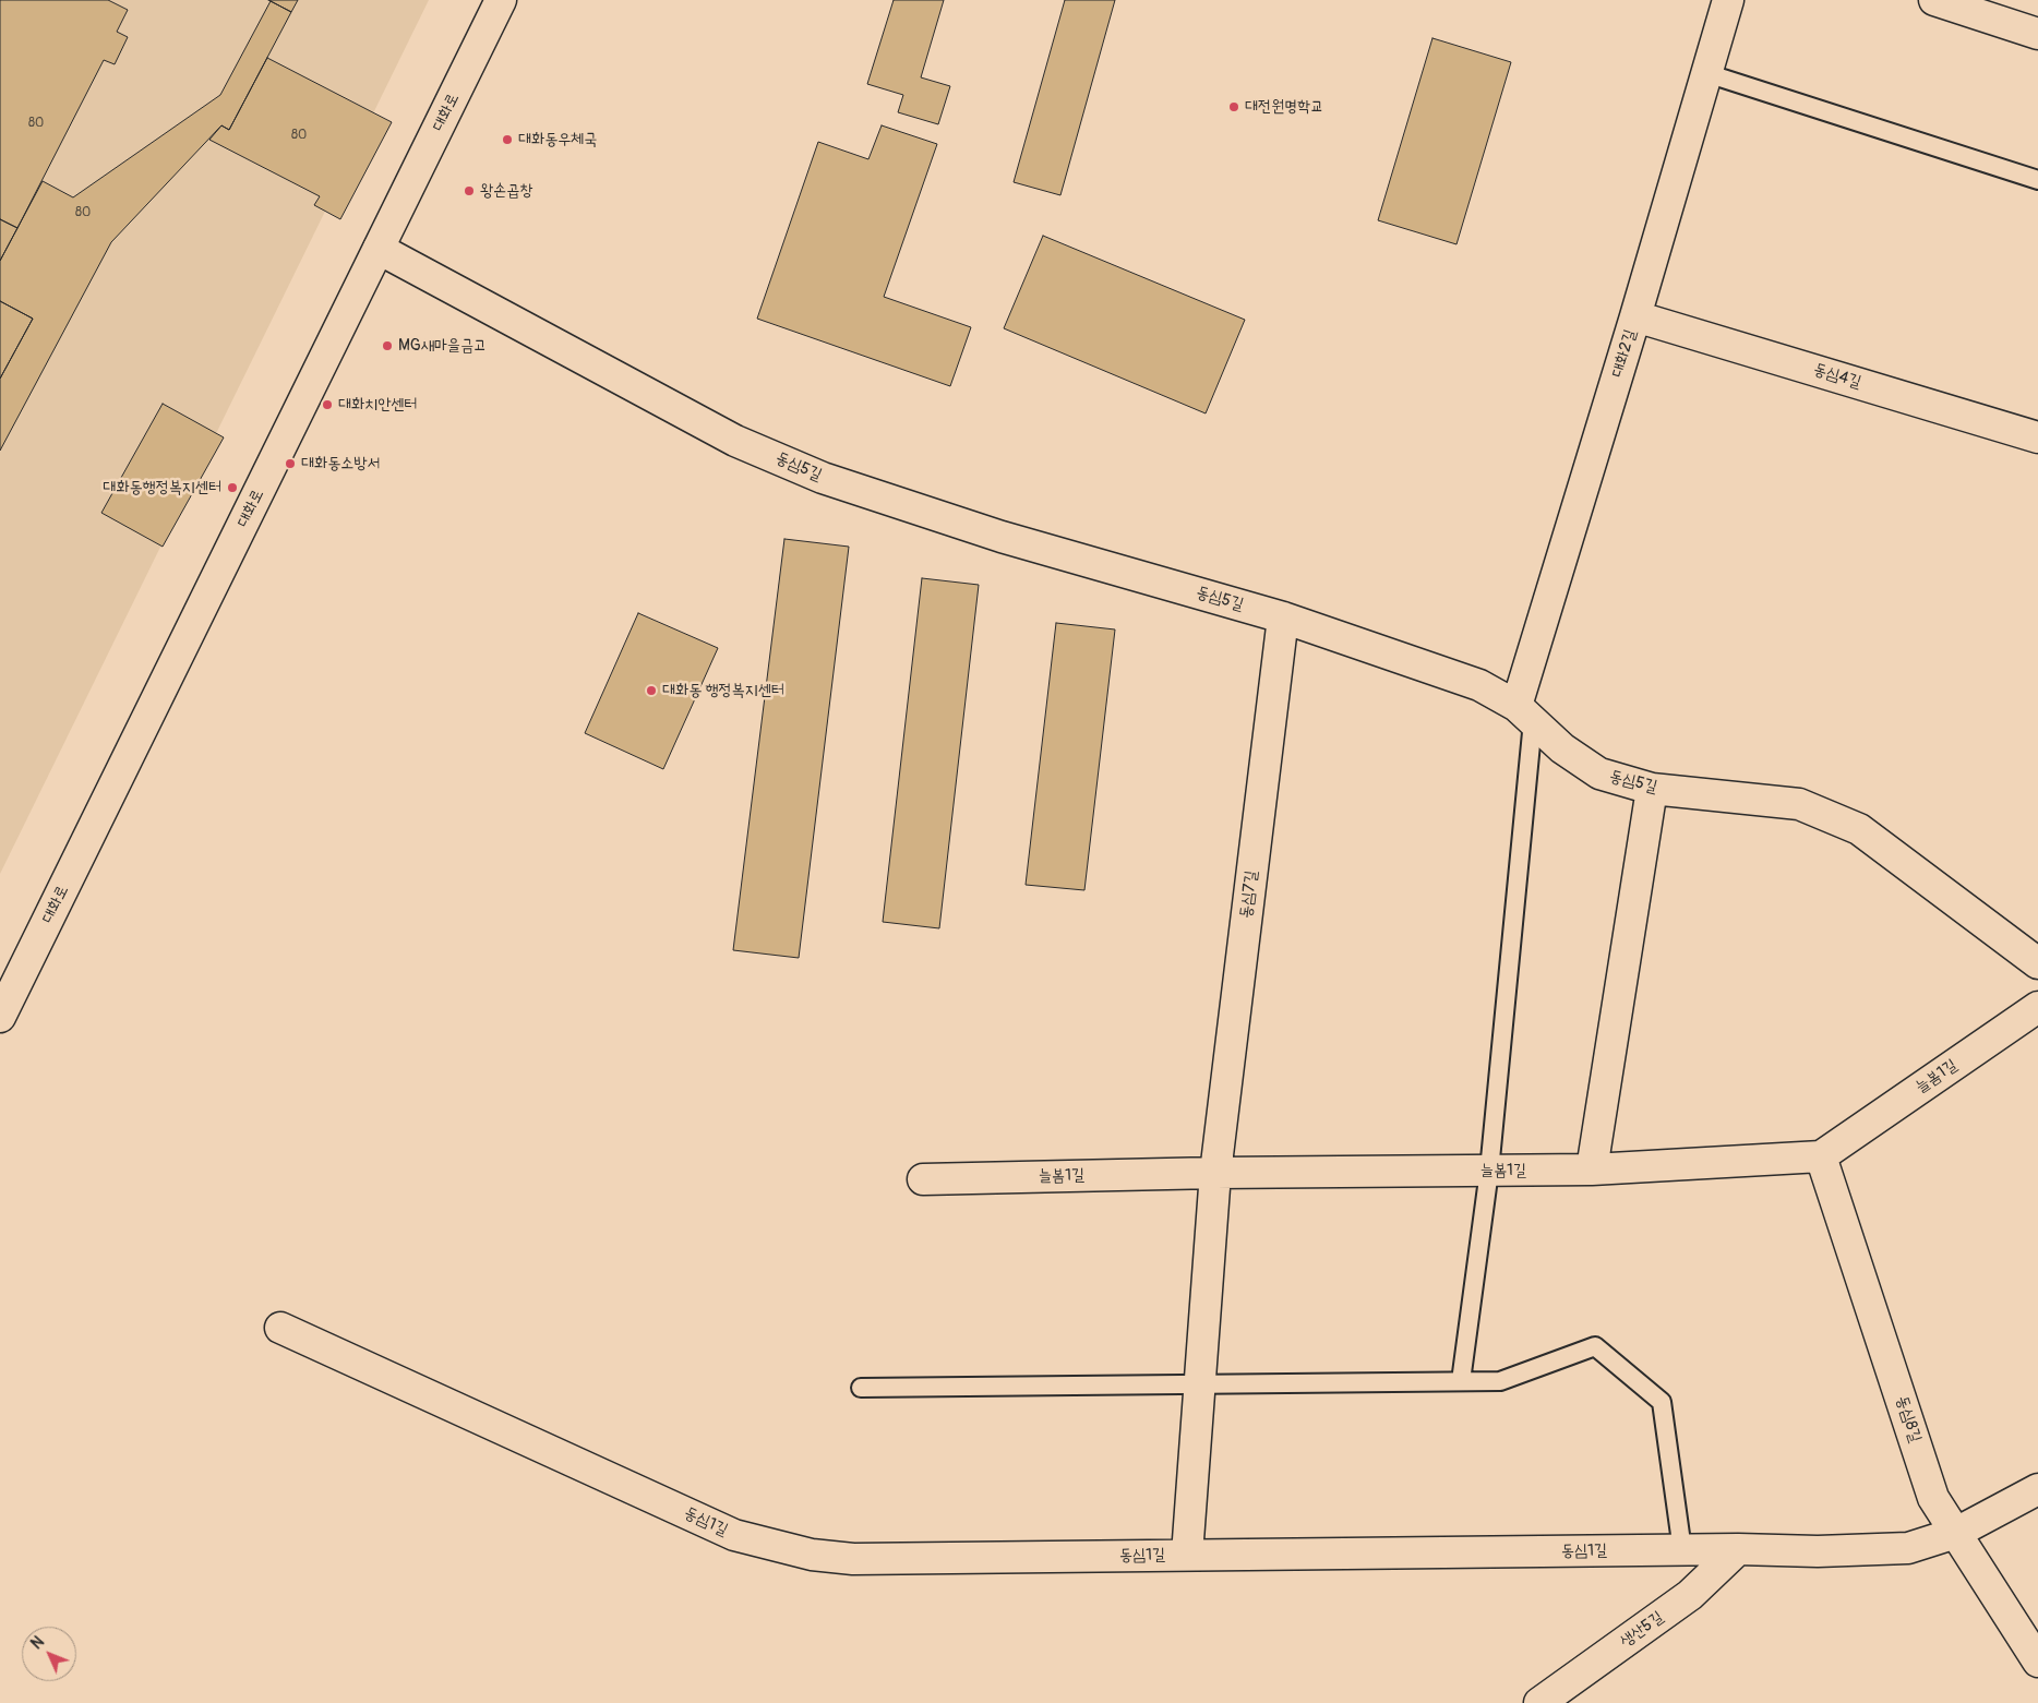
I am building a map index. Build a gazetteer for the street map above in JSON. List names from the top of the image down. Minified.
{"streets":{"street":["대화로","대화2길","동심4길","동심5길","동심7길","늘봄1길","동심8길","동심1길","생산5길"]},"crossings":[["대화로","동심5길"],["대화2길","동심4길"],["대화2길","동심5길"],["동심5길","동심7길"],["동심7길","늘봄1길"],["동심7길","동심1길"],["늘봄1길","동심8길"],["동심8길","동심1길"],["동심1길","생산5길"]],"places":["대전원명학교","대화동우체국","왕손곱창","MG새마을금고","대화치안센터","대화동소방서","대화동행정복지센터","대화동 행정복지센터"],"house_numbers":["80","80","80"],"north":"top left"}
